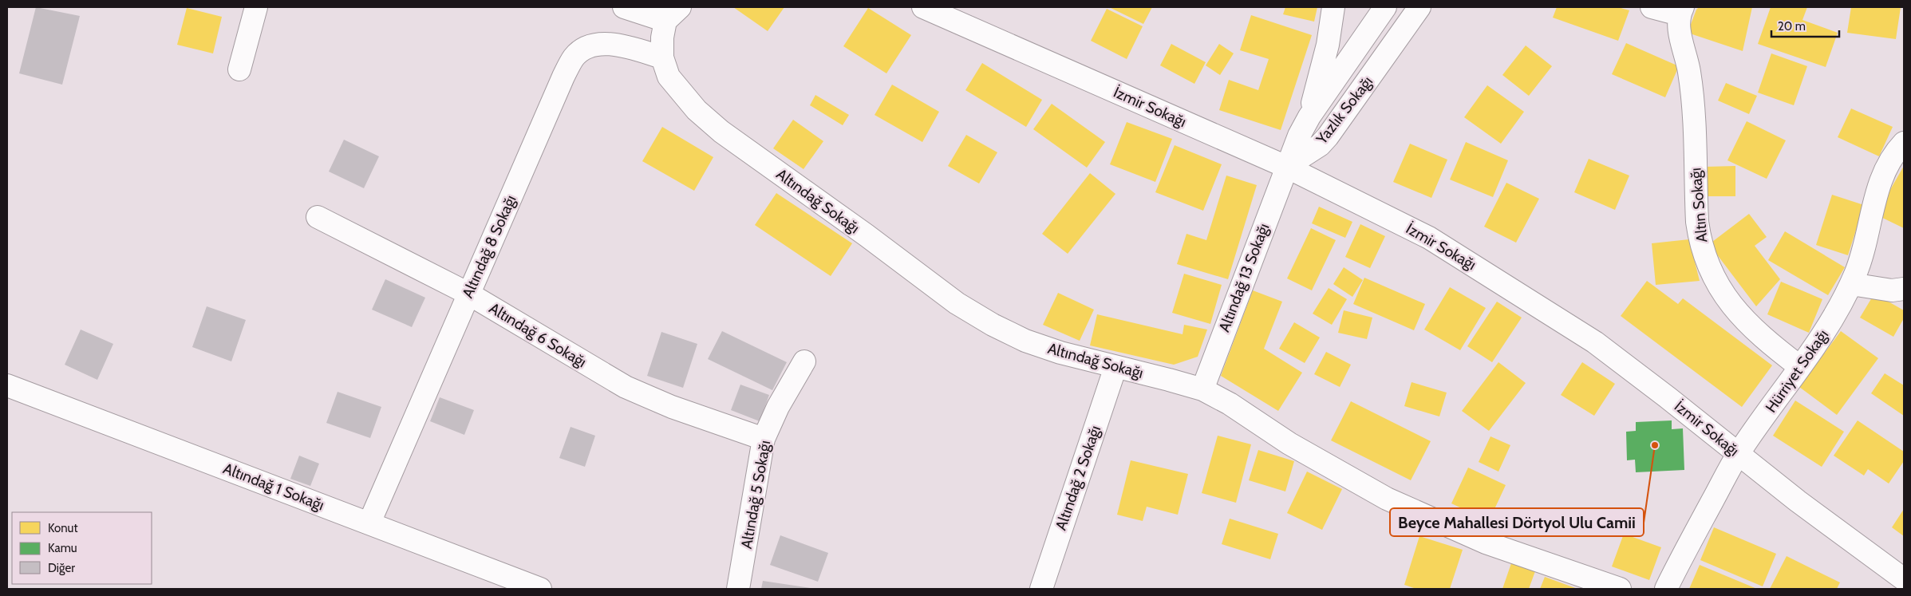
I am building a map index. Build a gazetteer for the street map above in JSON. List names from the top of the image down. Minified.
{"streets":{"street":["İzmir Sokağı","Yazlık Sokağı","Altındağ Sokağı","Altın Sokağı","Altındağ 8 Sokağı","Altındağ 13 Sokağı","Altındağ 6 Sokağı","Hürriyet Sokağı","Altındağ 2 Sokağı","Altındağ 1 Sokağı","Altındağ 5 Sokağı"]},"crossings":[["İzmir Sokağı","Yazlık Sokağı"],["İzmir Sokağı","Altındağ 13 Sokağı"],["İzmir Sokağı","Hürriyet Sokağı"],["Yazlık Sokağı","Altındağ 13 Sokağı"],["Altındağ Sokağı","Altındağ 8 Sokağı"],["Altındağ Sokağı","Altındağ 13 Sokağı"],["Altındağ Sokağı","Altındağ 2 Sokağı"],["Altın Sokağı","Hürriyet Sokağı"],["Altındağ 8 Sokağı","Altındağ 6 Sokağı"],["Altındağ 8 Sokağı","Altındağ 1 Sokağı"],["Altındağ 6 Sokağı","Altındağ 5 Sokağı"]],"places":["Beyce Mahallesi Dörtyol Ulu Camii"],"legend":["Konut","Kamu","Diğer"],"scale_bar":"20 m"}
